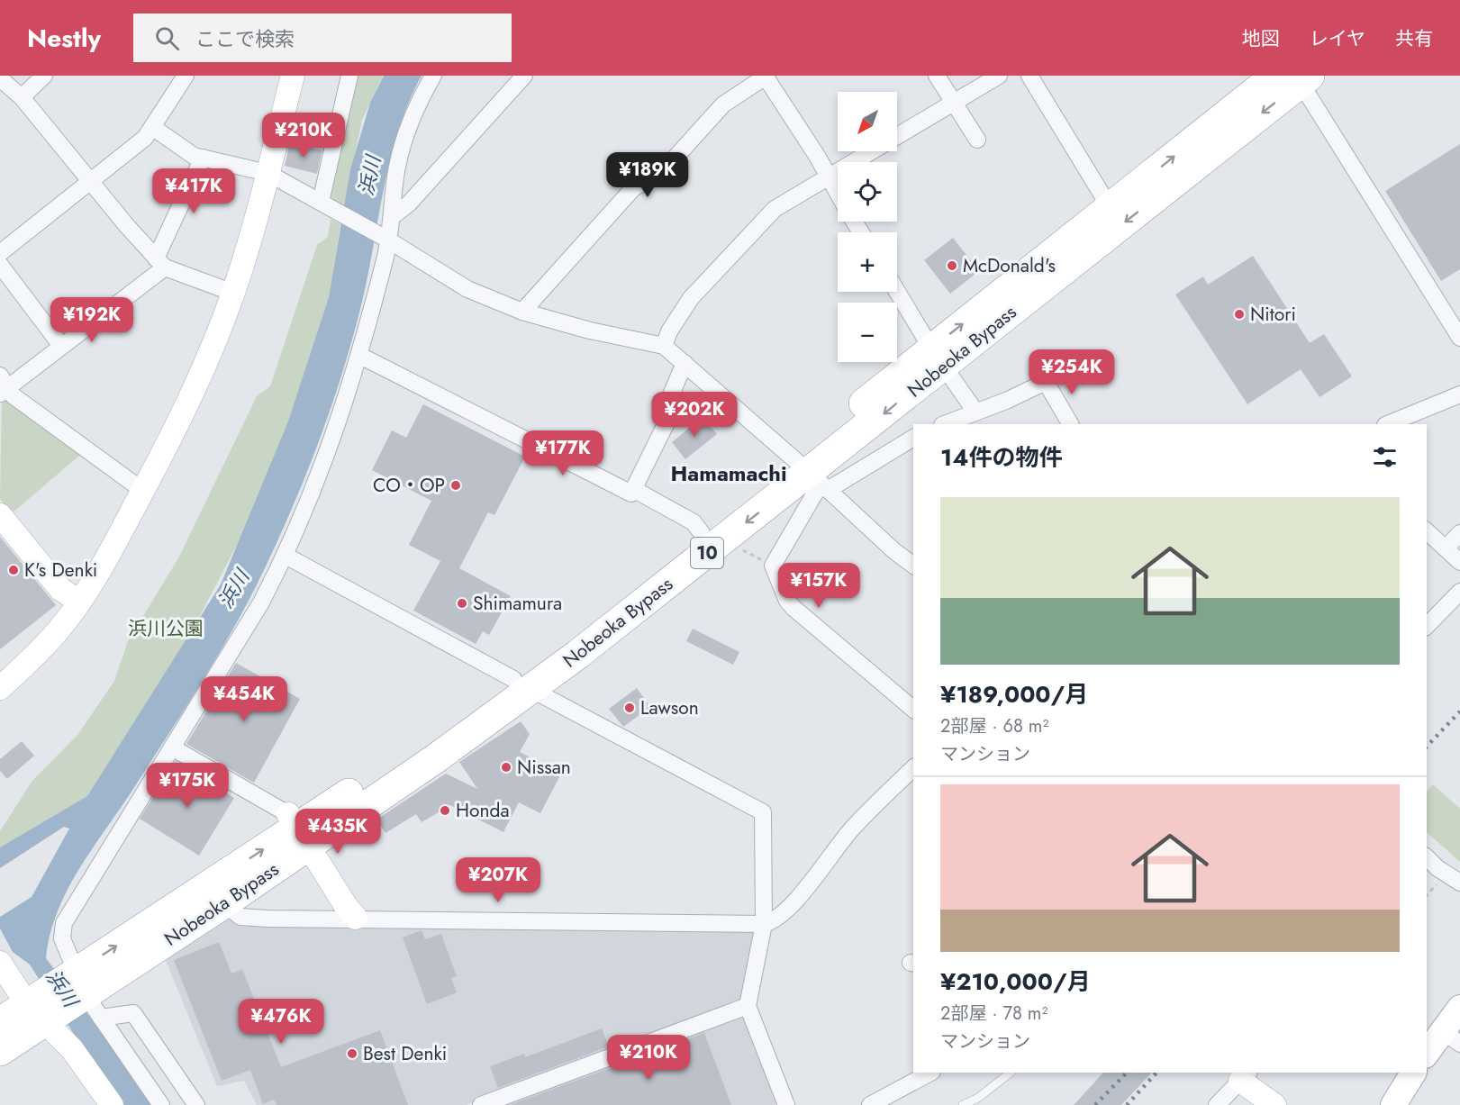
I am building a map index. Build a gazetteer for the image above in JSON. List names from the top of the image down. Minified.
{"streets":{"highway":["Nobeoka Bypass","10"]},"districts":["Hamamachi"],"water":["浜川"],"parks":["浜川公園"],"places":["McDonald's","Nitori","CO・OP","K's Denki","Shimamura","Lawson","Nissan","Honda","Best Denki"],"north":"bottom left","page":{"header":"Nestly","search":"ここで検索","nav":["地図","レイヤ","共有"],"map_buttons":["+","−"],"price":["¥210K","¥189K","¥417K","¥192K","¥254K","¥202K","¥177K","¥157K","¥454K","¥175K","¥435K","¥207K","¥476K","¥210K"],"heading":"14件の物件","list":[{"name":"¥189,000/月","note":"2部屋 · 68 m² · マンション"},{"name":"¥210,000/月","note":"2部屋 · 78 m² · マンション"}]}}
